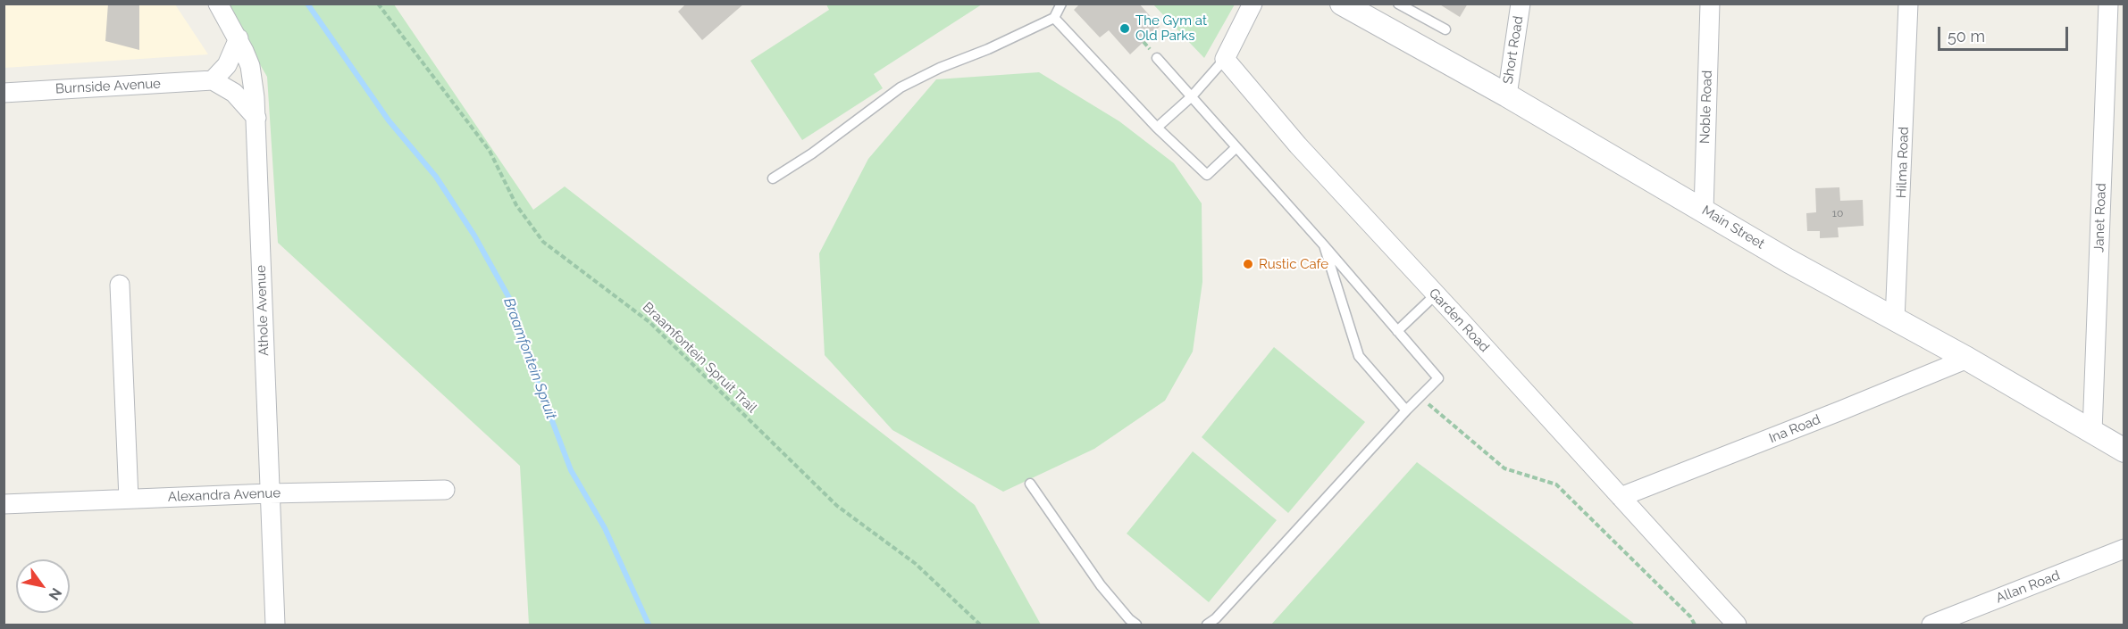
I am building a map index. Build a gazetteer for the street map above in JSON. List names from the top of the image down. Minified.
{"streets":{"street":["Short Road","Burnside Avenue","Noble Road","Hilma Road","Janet Road","Main Street","Athole Avenue","Garden Road","Ina Road","Alexandra Avenue","Allan Road"],"path":["Braamfontein Spruit Trail"]},"crossings":[["Short Road","Main Street"],["Noble Road","Main Street"],["Hilma Road","Main Street"],["Janet Road","Main Street"],["Main Street","Ina Road"],["Athole Avenue","Alexandra Avenue"],["Garden Road","Ina Road"]],"water":["Braamfontein Spruit"],"places":["The Gym at Old Parks","Rustic Cafe"],"house_numbers":["10"],"scale_bar":"50 m","north":"bottom right"}
